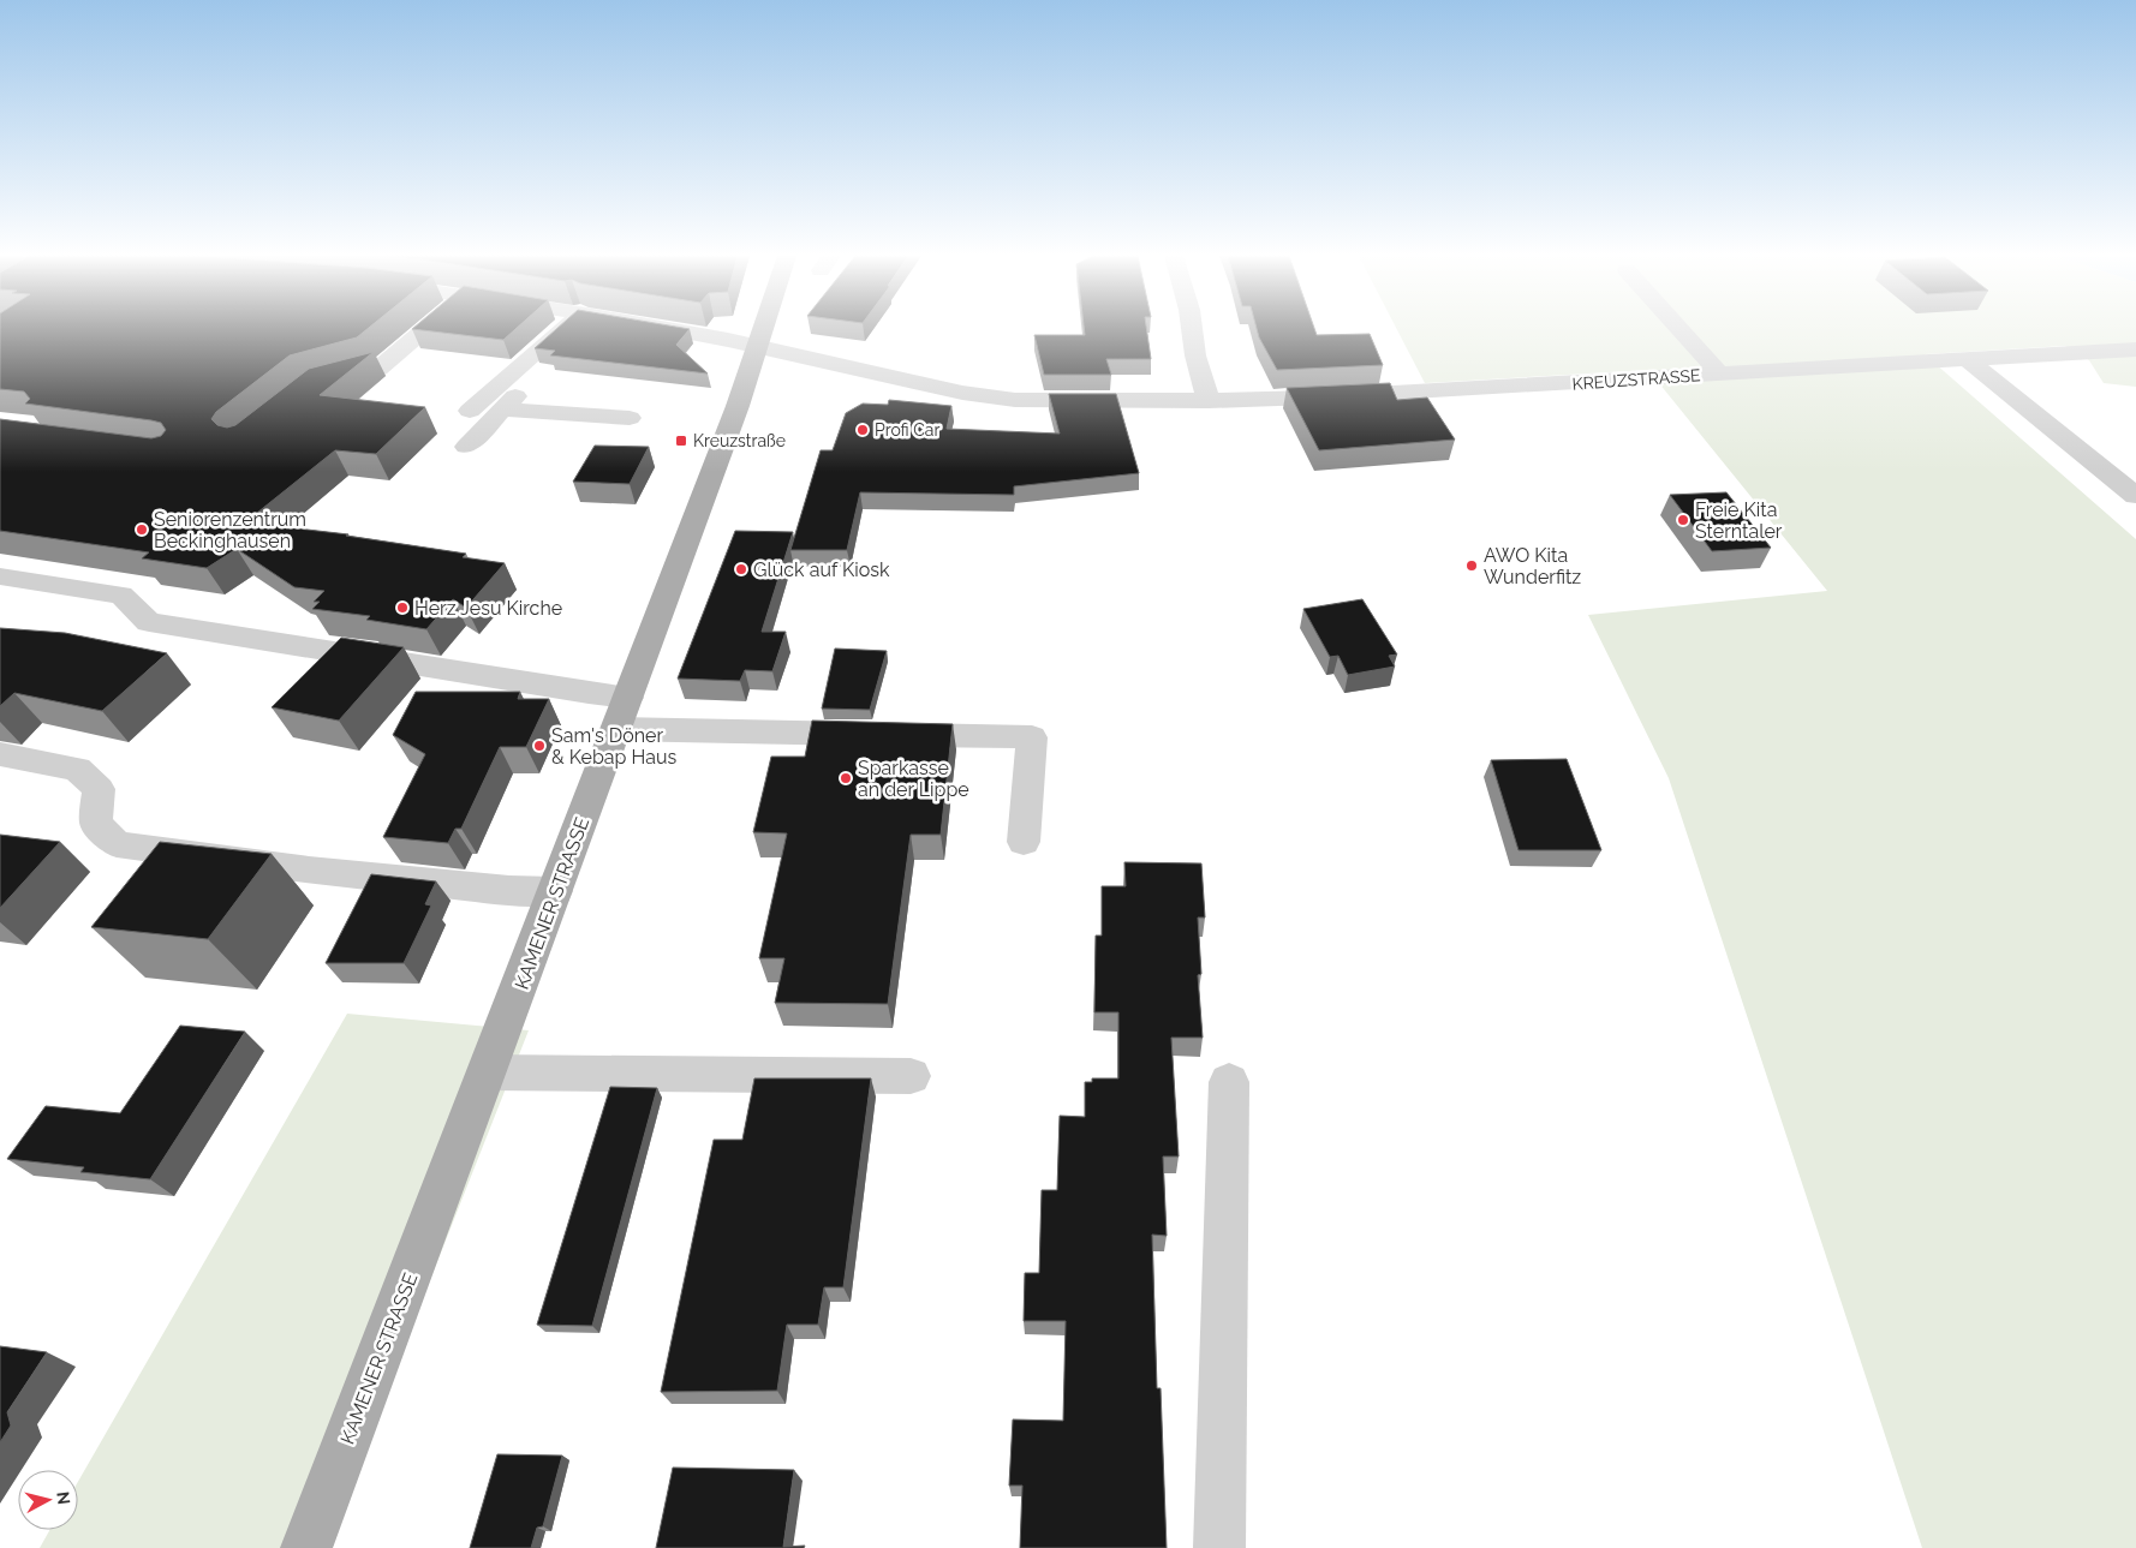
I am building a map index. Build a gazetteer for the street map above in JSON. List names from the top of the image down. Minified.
{"streets":{"main road":["KAMENER STRASSE"],"street":["KREUZSTRASSE"]},"crossings":[["KREUZSTRASSE","KAMENER STRASSE"]],"places":{"other":["Profi Car","Freie Kita Sterntaler","Seniorenzentrum Beckinghausen","AWO Kita Wunderfitz","Glück auf Kiosk","Herz Jesu Kirche","Sam's Döner & Kebap Haus","Sparkasse an der Lippe"],"transit":["Kreuzstraße"]},"north":"right"}
